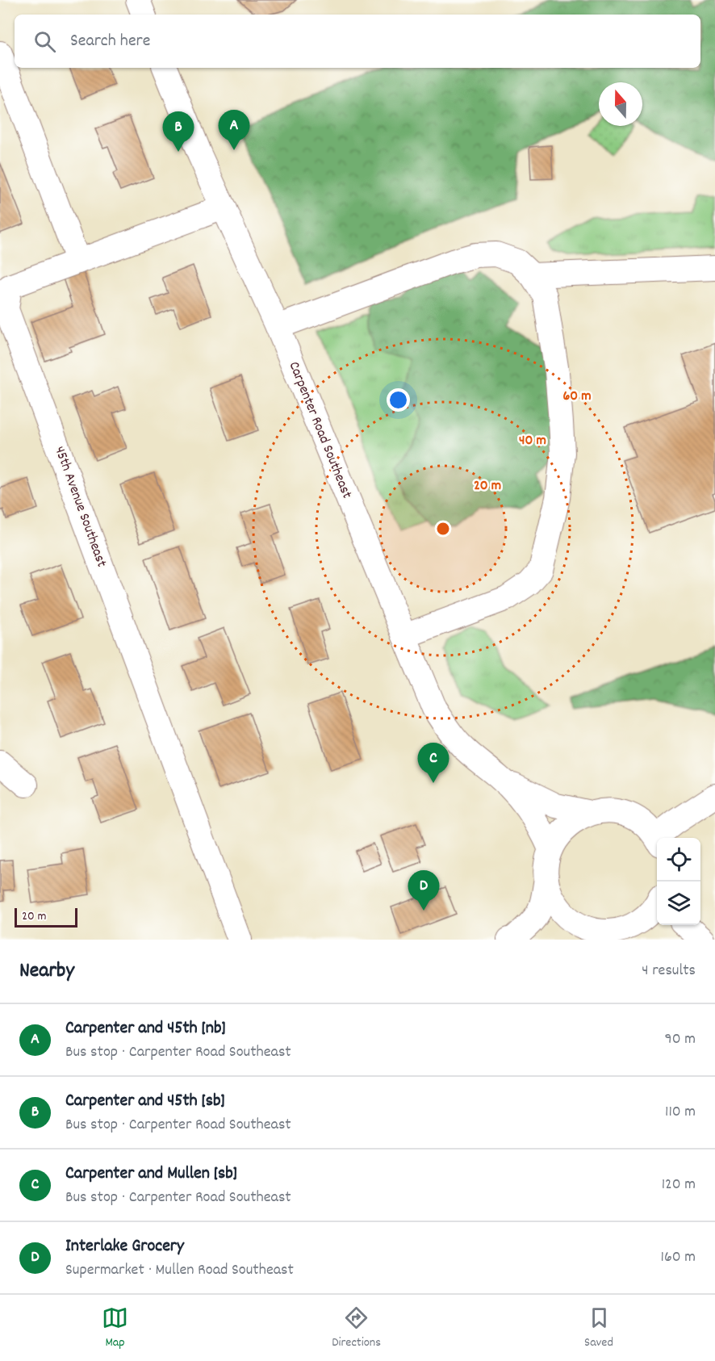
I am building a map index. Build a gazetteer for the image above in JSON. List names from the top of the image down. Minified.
{"streets":{"street":["Carpenter Road Southeast","45th Avenue Southeast"]},"crossings":[["Carpenter Road Southeast","45th Avenue Southeast"]],"scale_bar":"20 m","north":"top","page":{"search":"Search here","pins":["A","B","C","D"],"scale":"20 m","heading":["Nearby","4 results"],"list":[{"mark":"A","name":"Carpenter and 45th [nb]","note":"Bus stop · Carpenter Road Southeast","value":"90 m"},{"mark":"B","name":"Carpenter and 45th [sb]","note":"Bus stop · Carpenter Road Southeast","value":"110 m"},{"mark":"C","name":"Carpenter and Mullen [sb]","note":"Bus stop · Carpenter Road Southeast","value":"120 m"},{"mark":"D","name":"Interlake Grocery","note":"Supermarket · Mullen Road Southeast","value":"160 m"}],"nav":["Map","Directions","Saved"]},"rings":["60 m","40 m","20 m"]}
